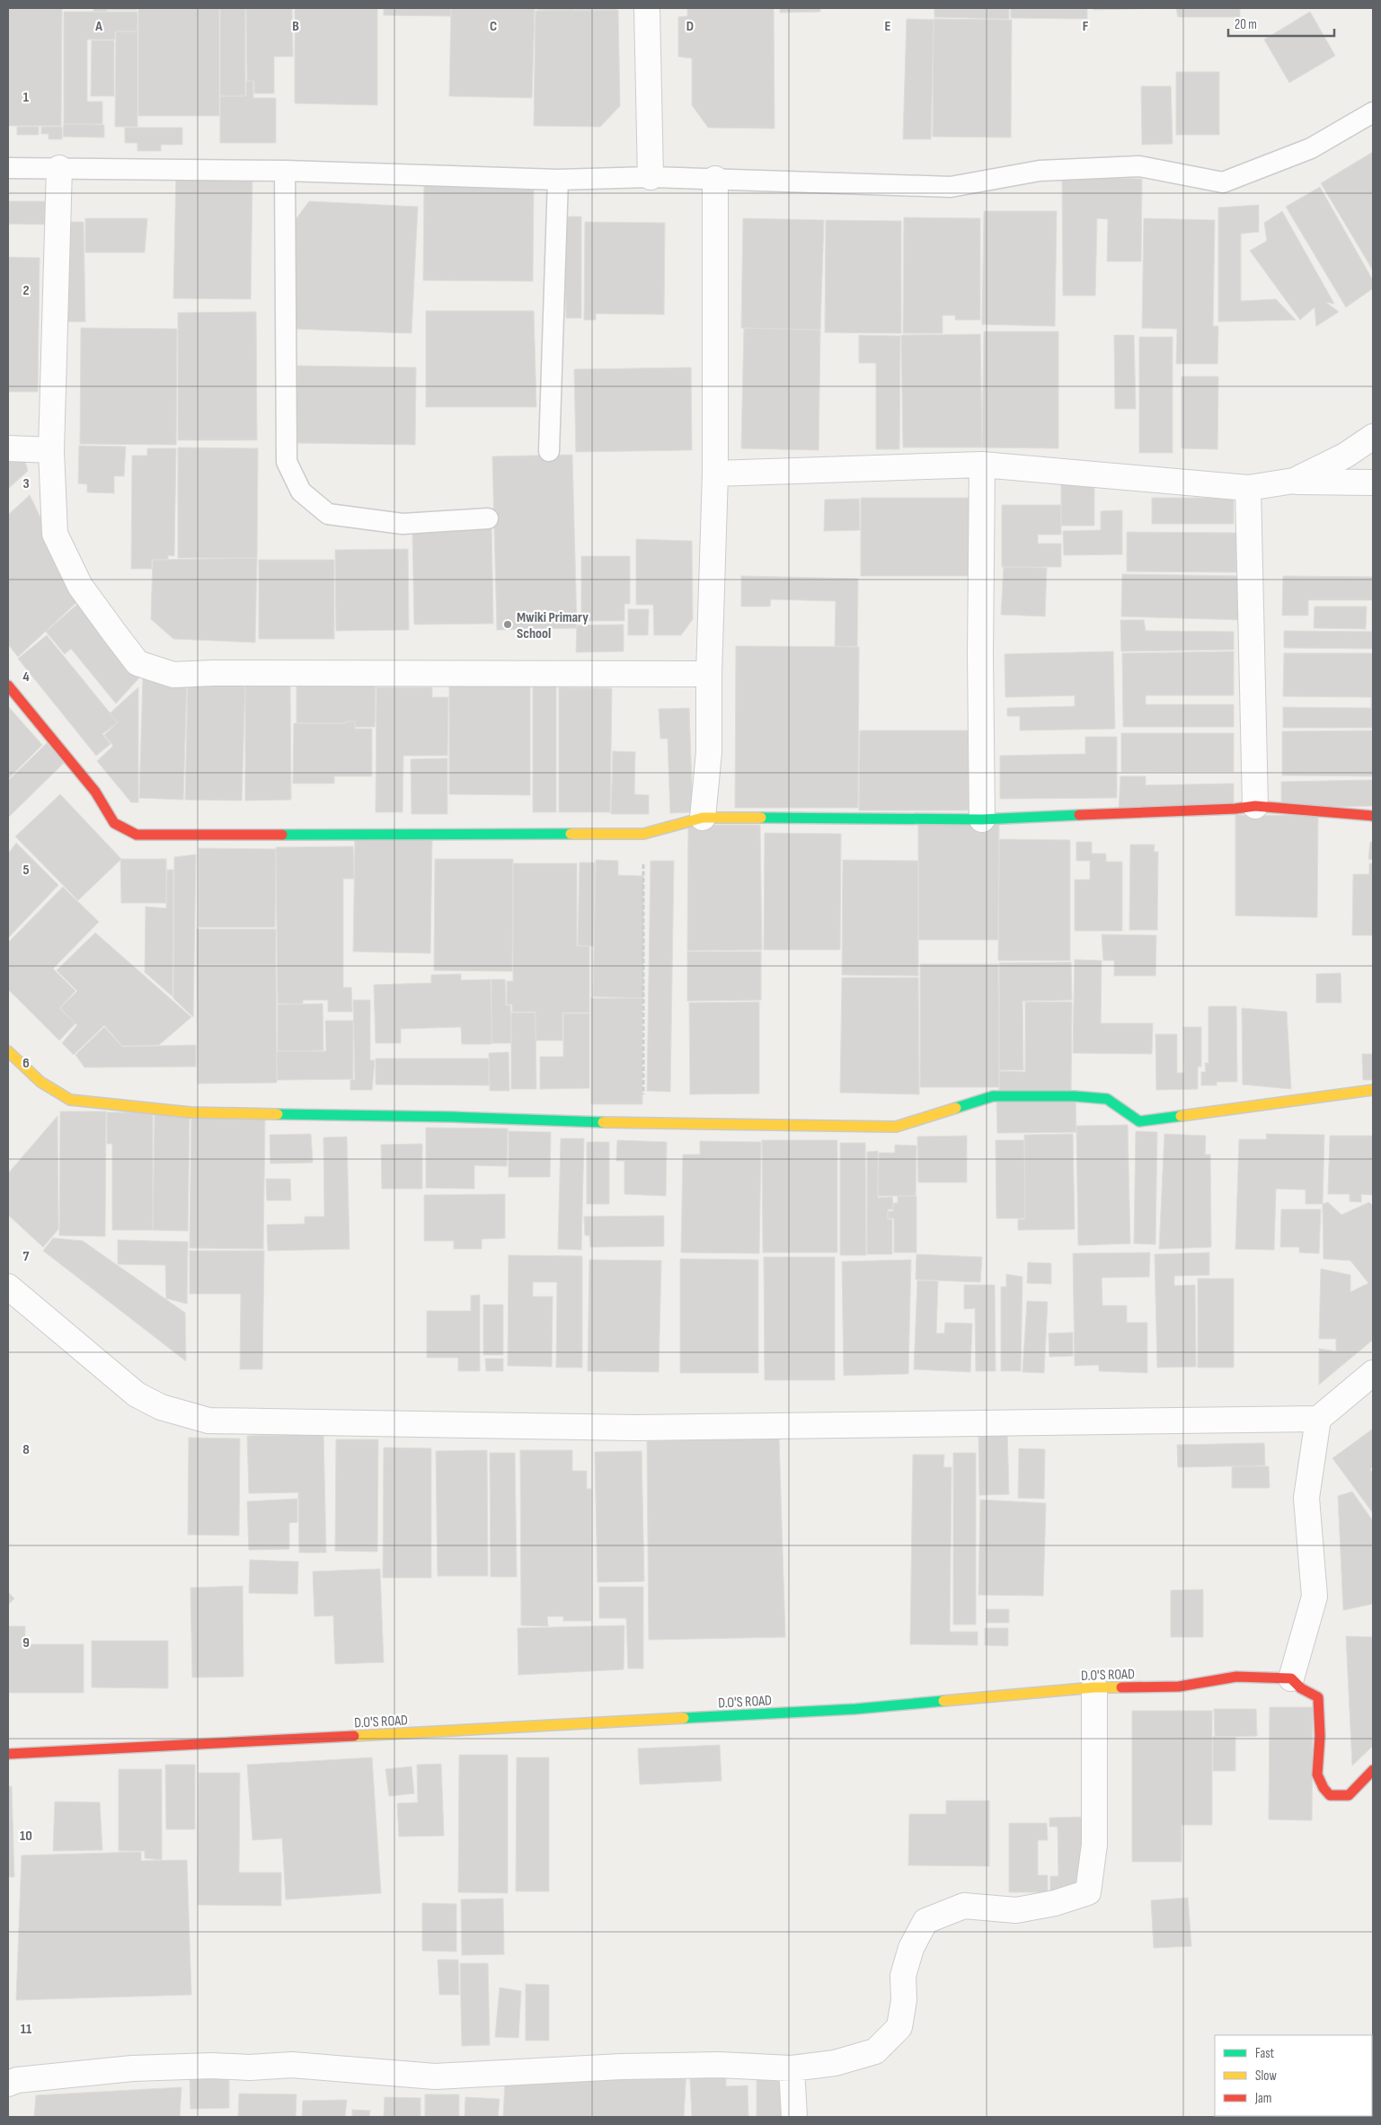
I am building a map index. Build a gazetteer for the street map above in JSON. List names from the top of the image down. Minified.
{"streets":{"street":["D.O'S ROAD"]},"places":["Mwiki Primary School"],"legend":["Fast","Slow","Jam"],"scale_bar":"20 m","grid":{"columns":["A","B","C","D","E","F"],"rows":["1","2","3","4","5","6","7","8","9","10","11"]}}
